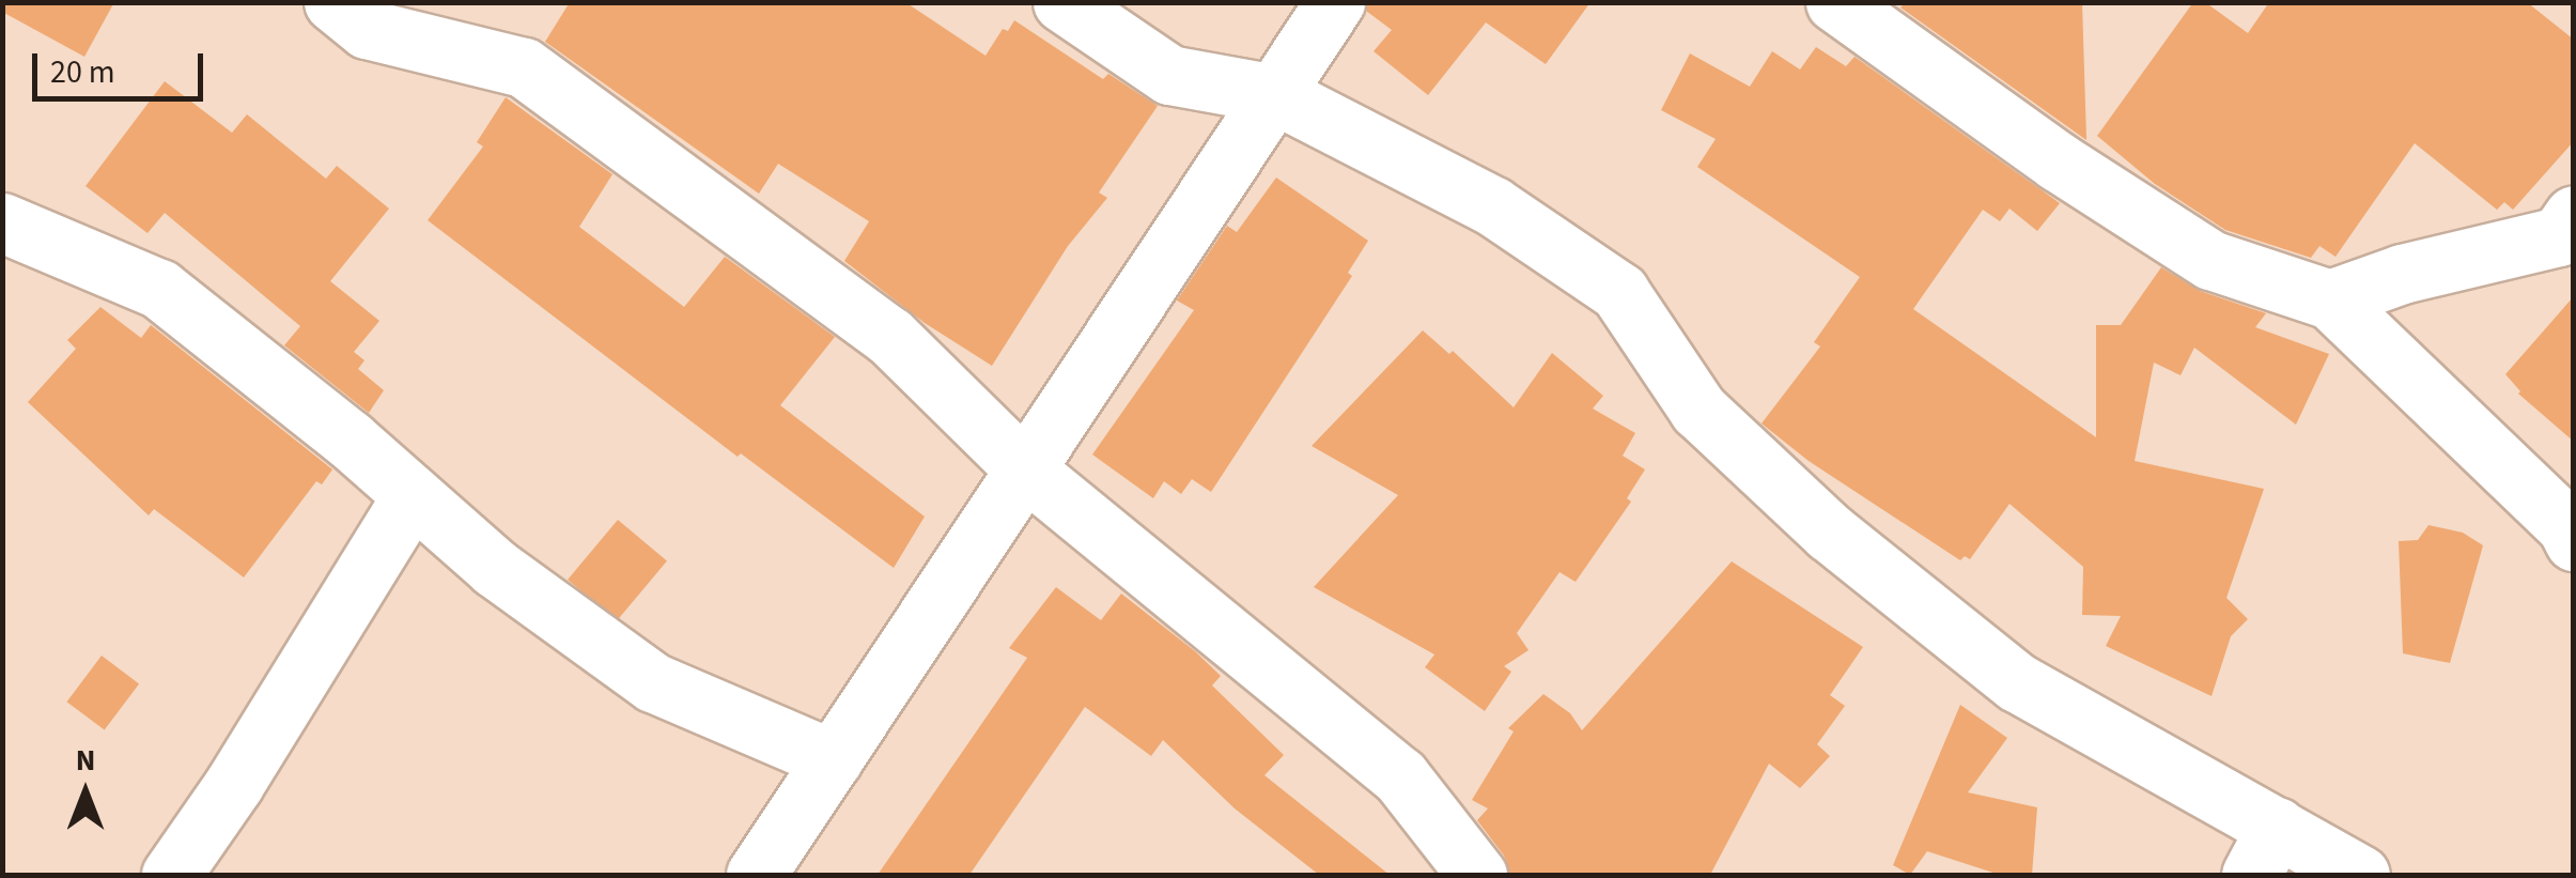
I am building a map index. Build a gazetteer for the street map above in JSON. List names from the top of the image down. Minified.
{"scale_bar":"20 m","north":"top"}
